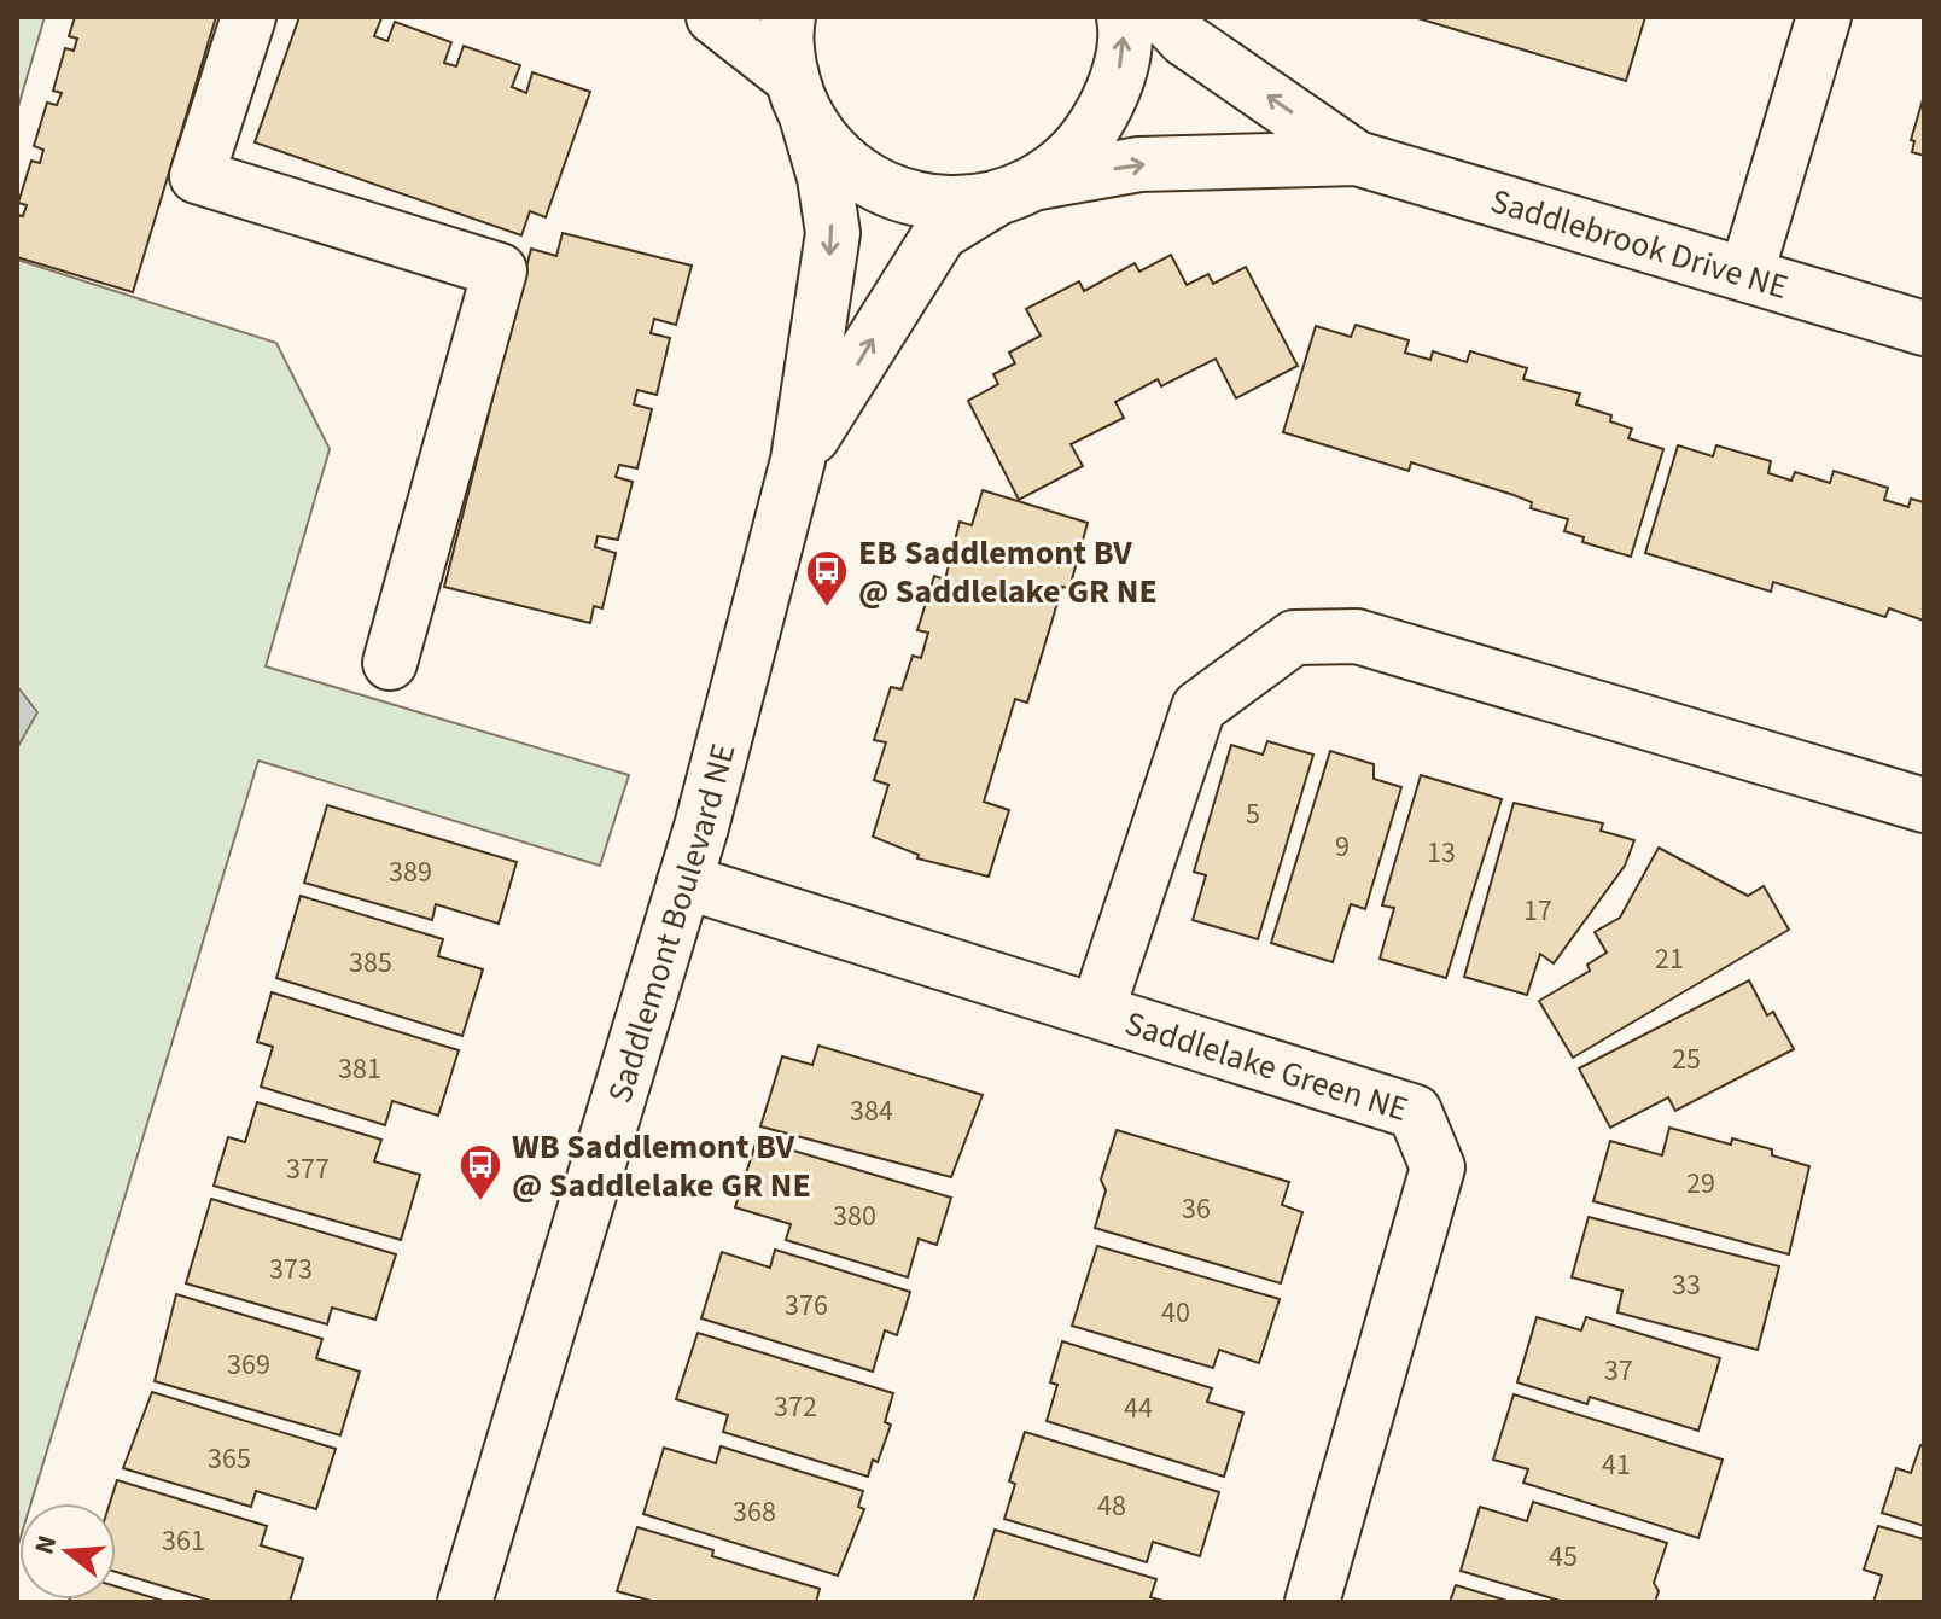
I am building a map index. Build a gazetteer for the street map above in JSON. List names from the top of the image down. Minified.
{"streets":{"street":["Saddlebrook Drive NE","Saddlemont Boulevard NE","Saddlelake Green NE"]},"crossings":[["Saddlebrook Drive NE","Saddlemont Boulevard NE"],["Saddlemont Boulevard NE","Saddlelake Green NE"]],"places":{"bus stop":["EB Saddlemont BV @ Saddlelake GR NE","WB Saddlemont BV @ Saddlelake GR NE"]},"house_numbers":["5","9","13","389","17","21","385","25","381","384","377","29","36","380","373","33","376","40","369","37","372","44","365","41","48","368","361","45"],"north":"left"}
